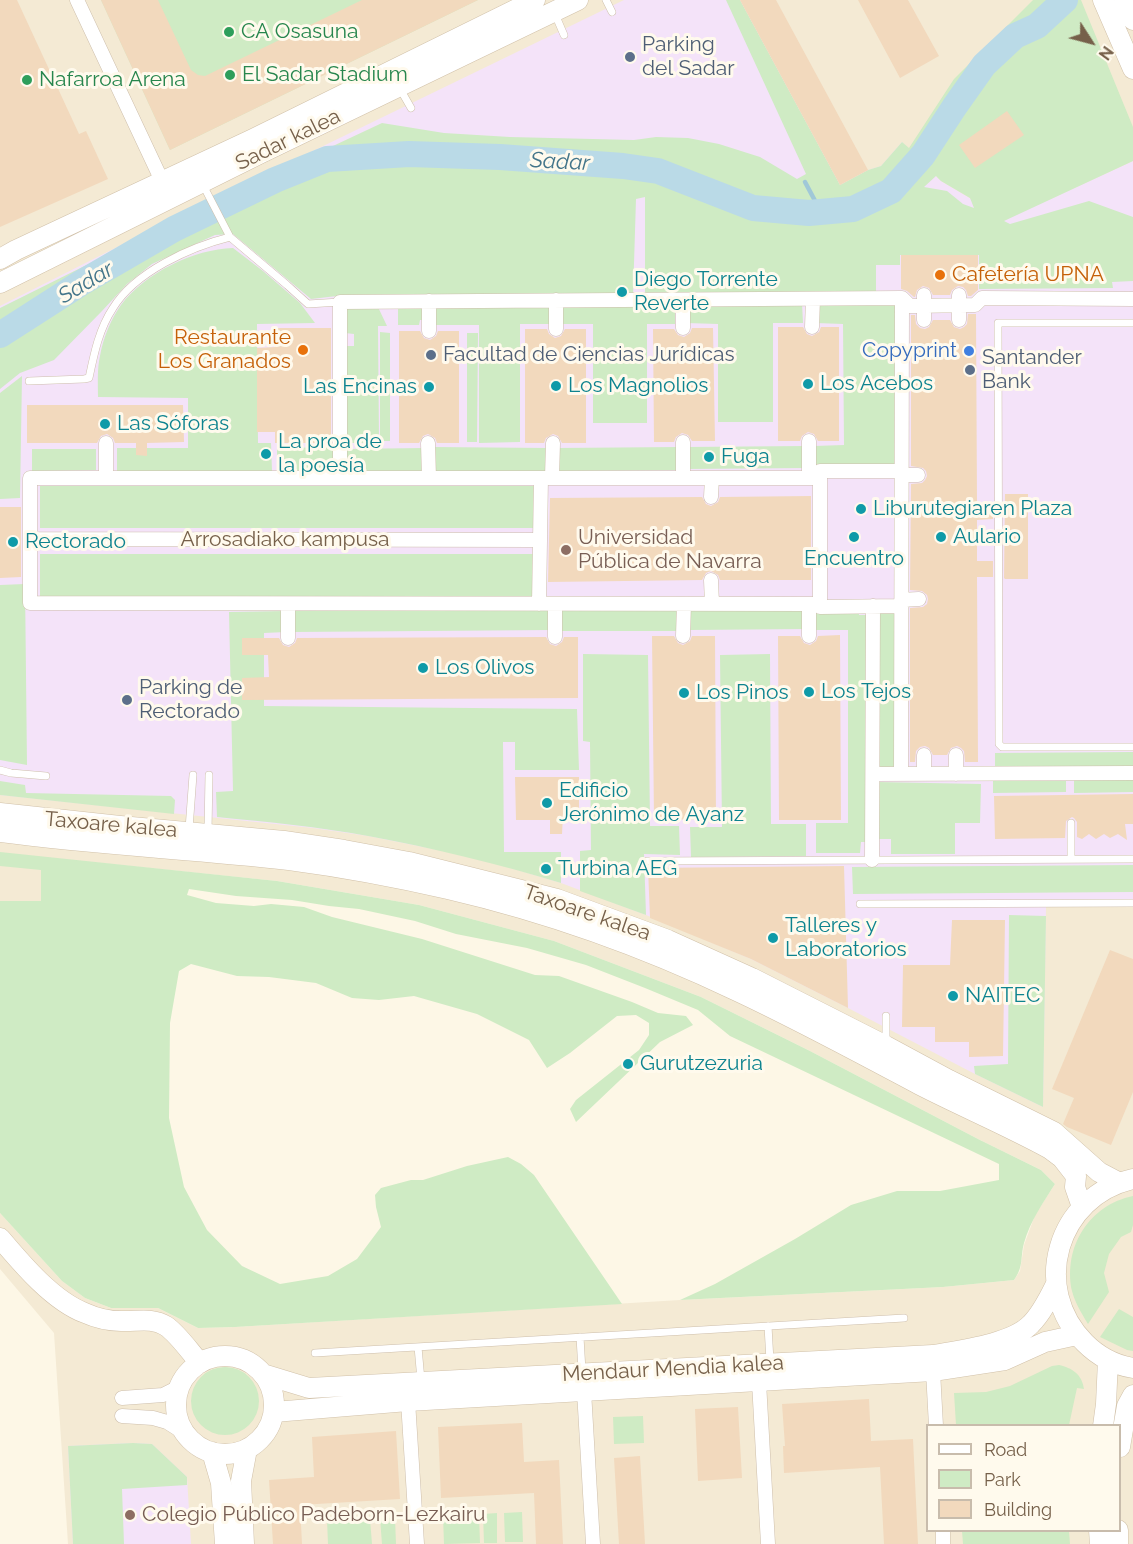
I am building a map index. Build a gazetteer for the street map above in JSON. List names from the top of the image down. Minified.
{"streets":{"street":["Sadar kalea","Arrosadiako kampusa","Taxoare kalea","Mendaur Mendia kalea"]},"water":["Sadar"],"places":["CA Osasuna","Parking del Sadar","El Sadar Stadium","Nafarroa Arena","Cafetería UPNA","Diego Torrente Reverte","Restaurante Los Granados","Copyprint","Facultad de Ciencias Jurídicas","Santander Bank","Los Acebos","Los Magnolios","Las Encinas","Las Sóforas","La proa de la poesía","Fuga","Liburutegiaren Plaza","Encuentro","Aulario","Rectorado","Universidad Pública de Navarra","Los Olivos","Los Tejos","Los Pinos","Parking de Rectorado","Edificio Jerónimo de Ayanz","Turbina AEG","Talleres y Laboratorios","NAITEC","Gurutzezuria","Colegio Público Padeborn-Lezkairu"],"legend":["Road","Park","Building"],"north":"bottom right"}
